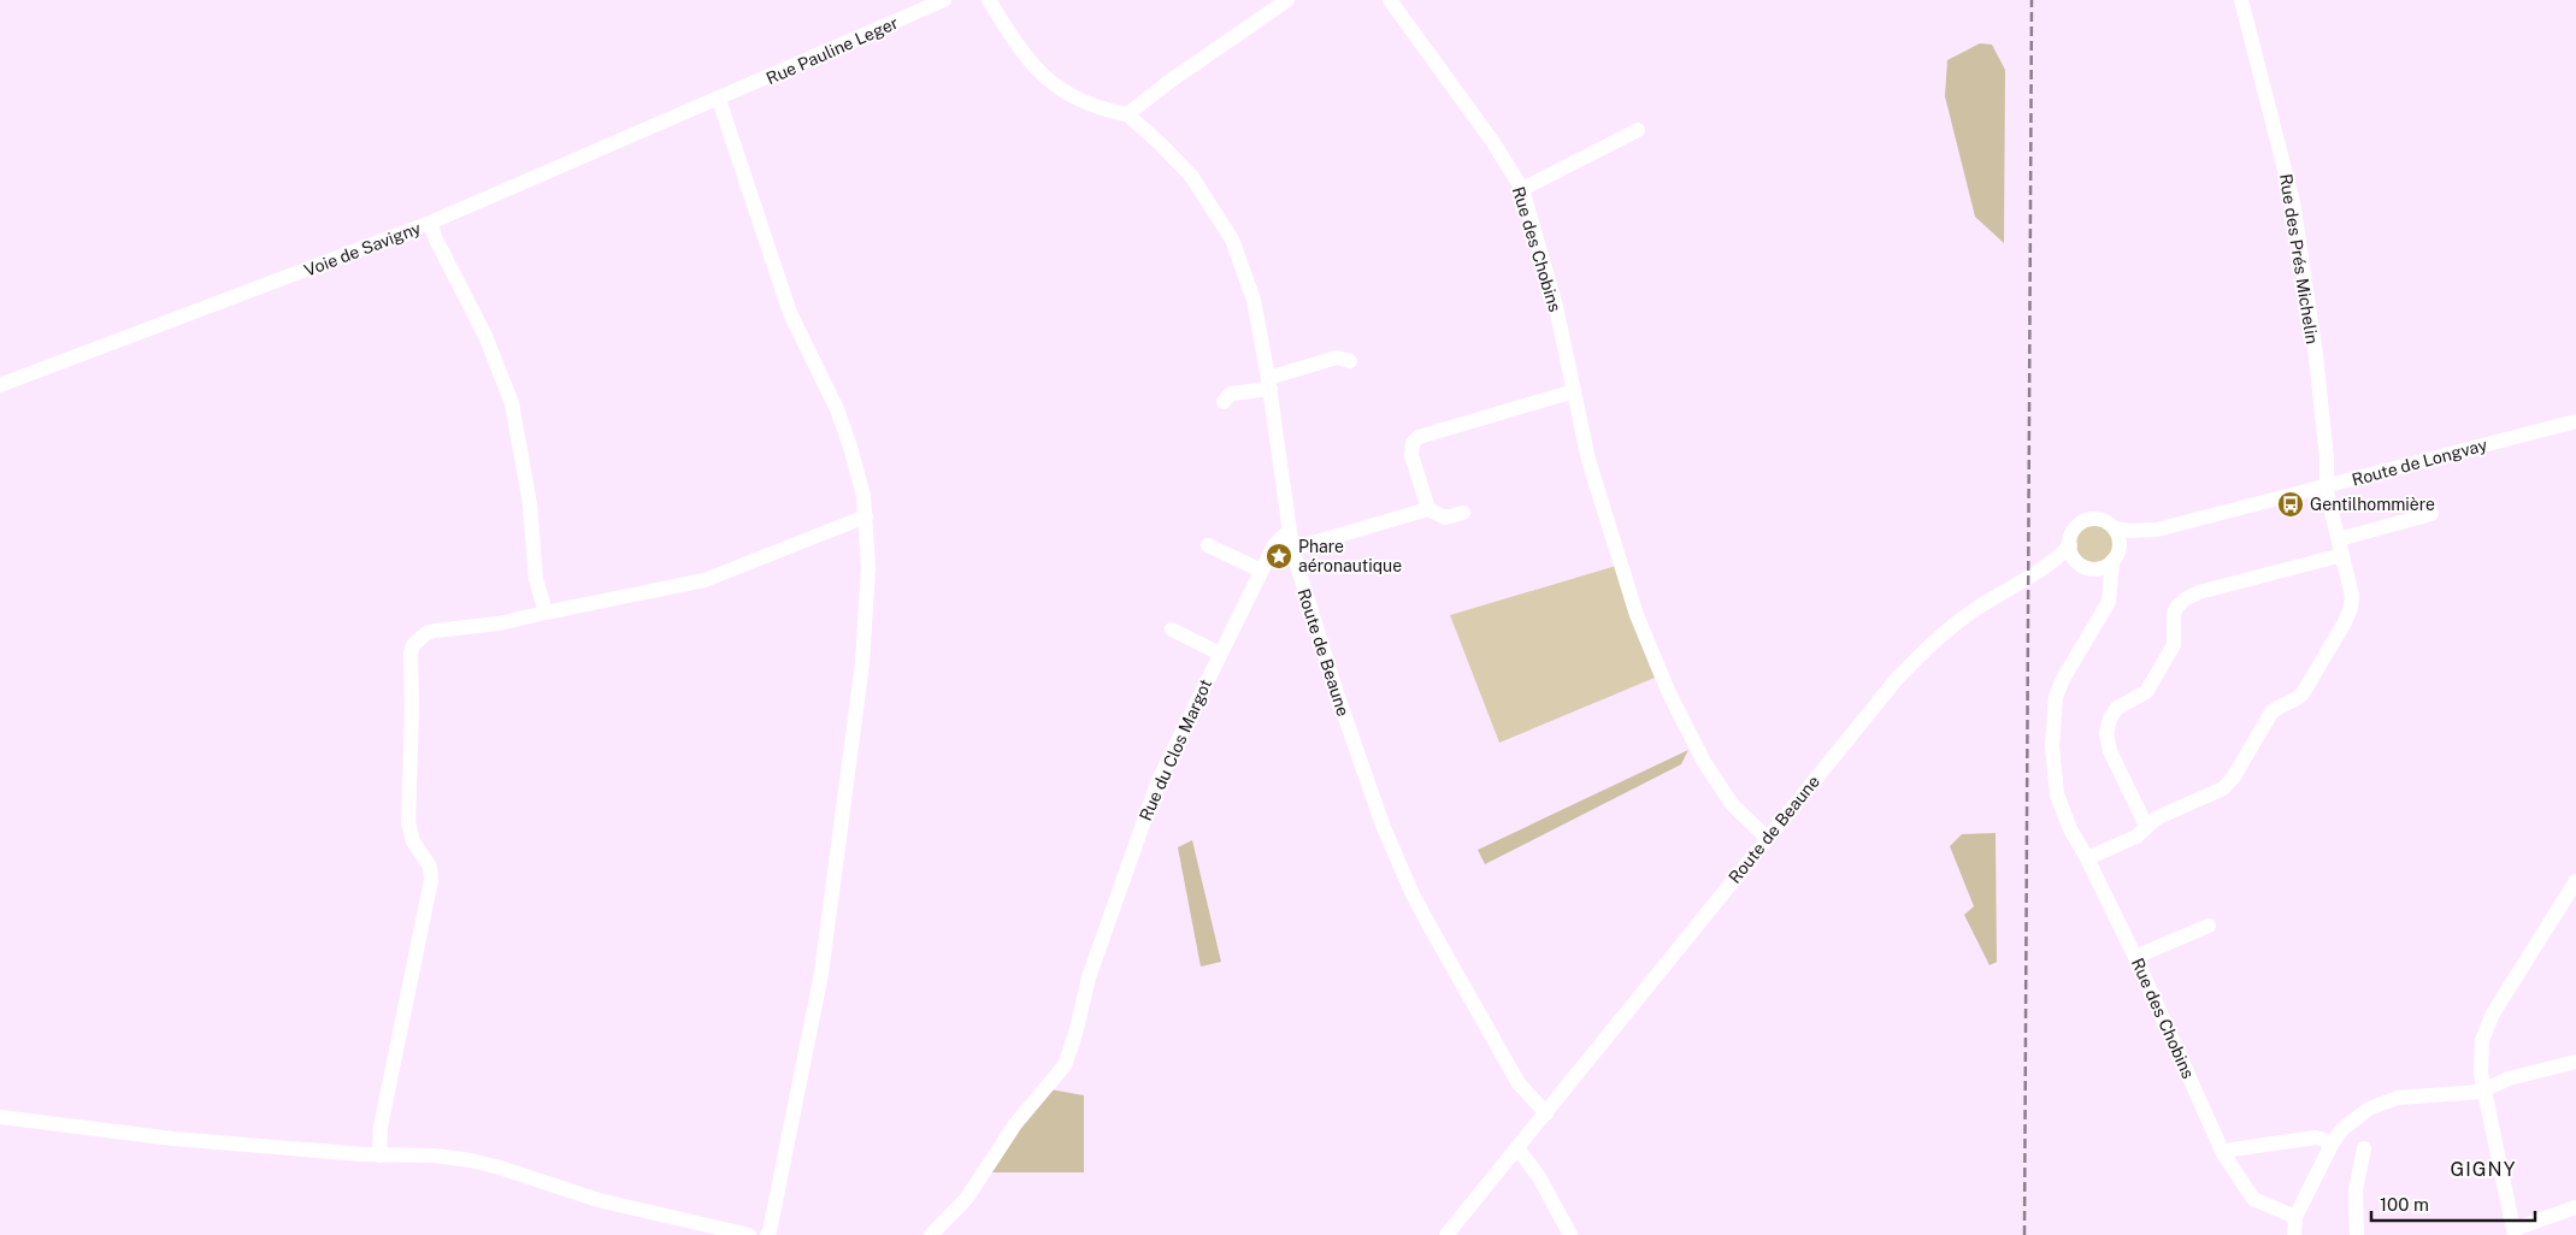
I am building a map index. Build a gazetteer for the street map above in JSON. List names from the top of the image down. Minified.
{"streets":{"street":["Rue Pauline Leger","Voie de Savigny","Rue des Chobins","Rue des Prés Michelin","Route de Longvay","Route de Beaune","Rue du Clos Margot"]},"crossings":[["Rue Pauline Leger","Voie de Savigny"],["Rue des Chobins","Rue des Prés Michelin"],["Rue des Chobins","Route de Beaune"],["Rue des Prés Michelin","Route de Longvay"],["Route de Beaune","Rue du Clos Margot"]],"districts":["GIGNY"],"places":{"bus stop":["Gentilhommière"],"place":["Phare aéronautique"]},"scale_bar":"100 m"}
